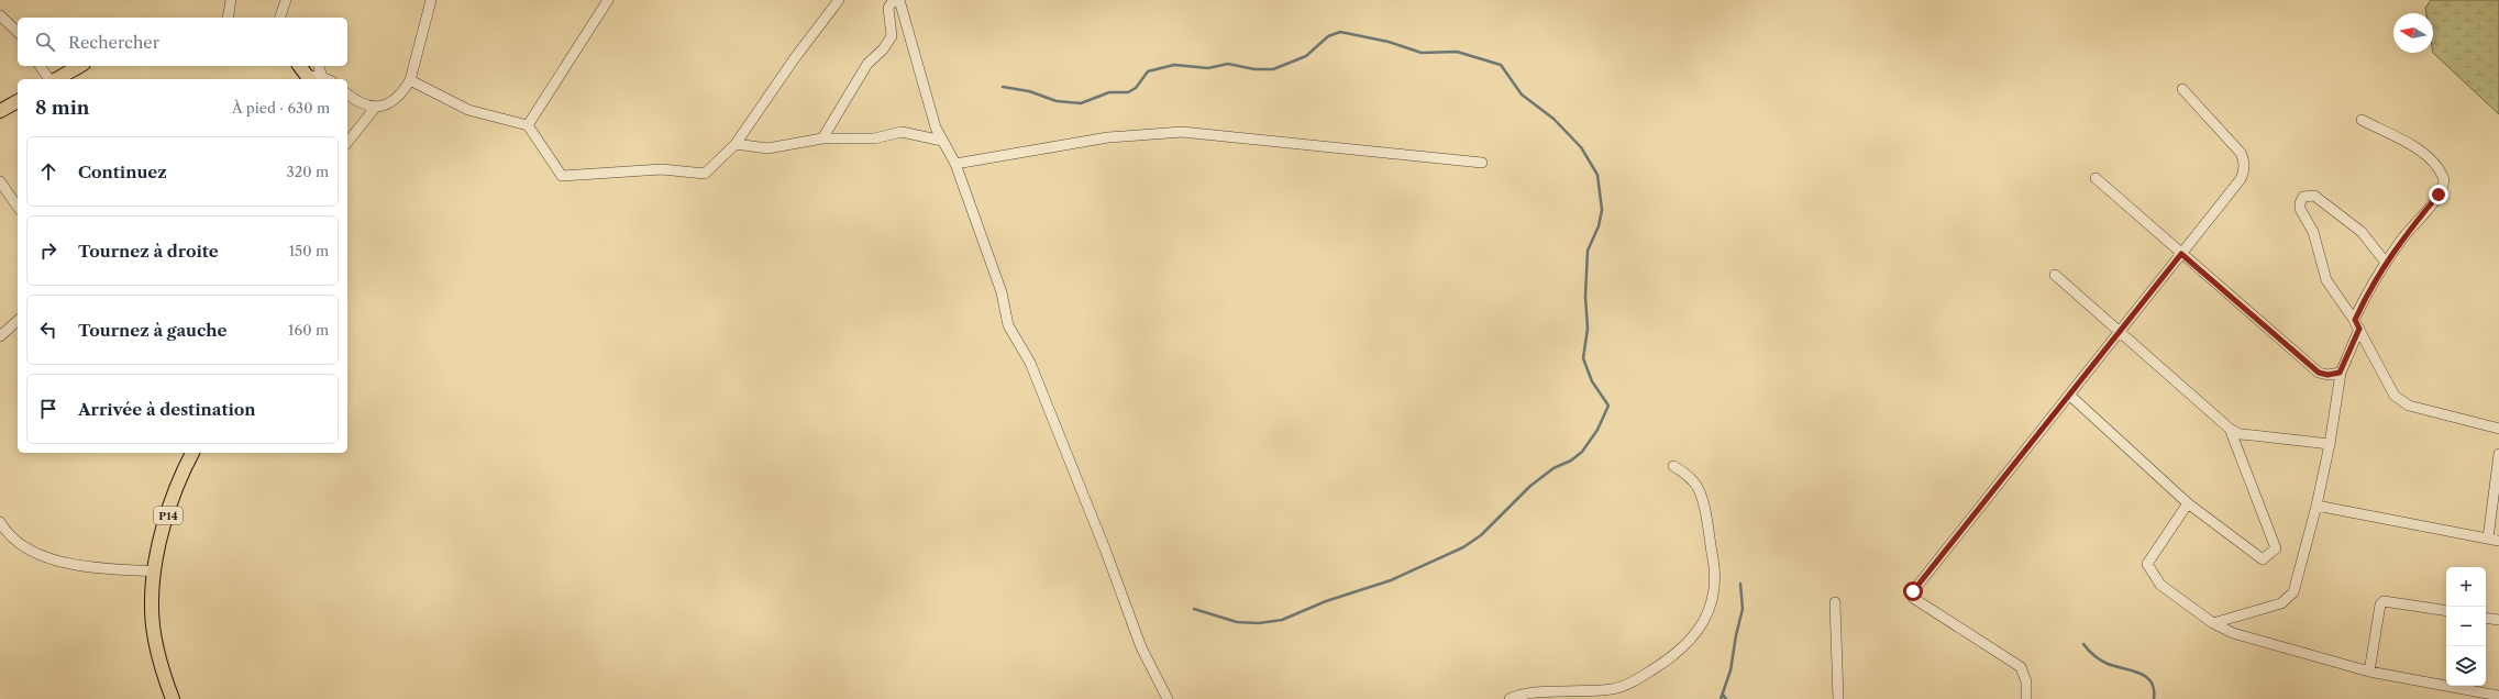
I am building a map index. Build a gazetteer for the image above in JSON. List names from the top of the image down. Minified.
{"streets":{"main road":["P14"]},"north":"left","page":{"search":"Rechercher","heading":["8 min","À pied · 630 m"],"list":[["Continuez","320 m"],["Tournez à droite","150 m"],["Tournez à gauche","160 m"],"Arrivée à destination"],"map_buttons":["+","−"]}}
